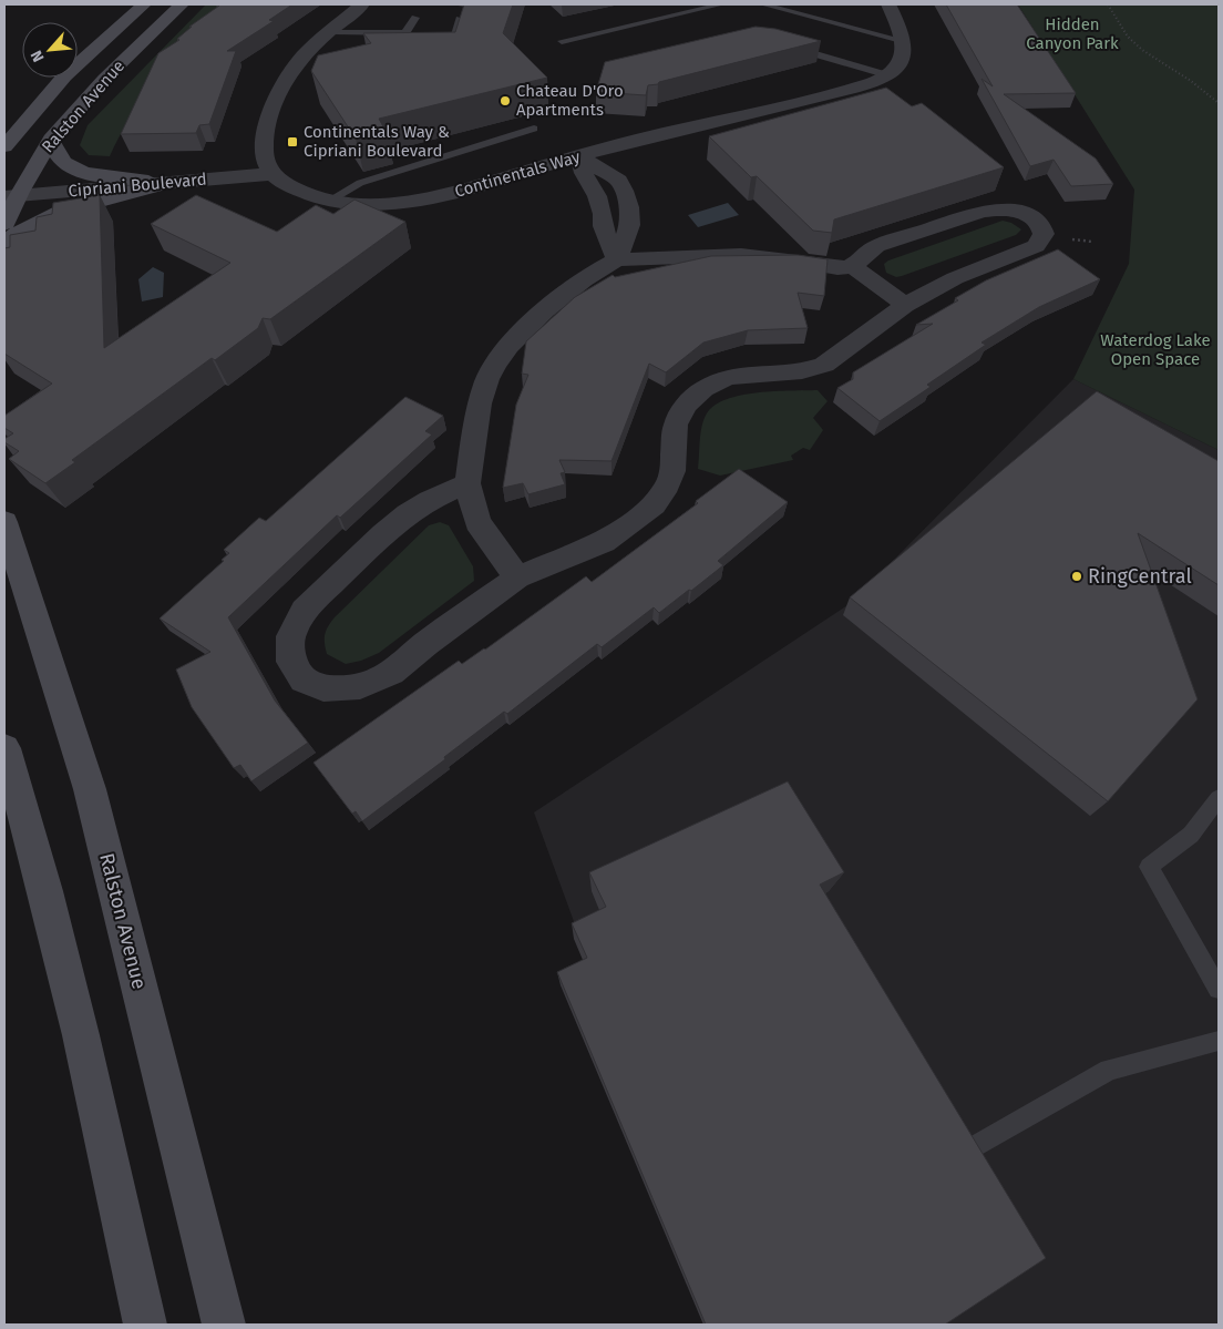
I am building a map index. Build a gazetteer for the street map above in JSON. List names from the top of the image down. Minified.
{"streets":{"main road":["Ralston Avenue"],"street":["Continentals Way","Cipriani Boulevard"]},"crossings":[["Ralston Avenue","Cipriani Boulevard"],["Continentals Way","Cipriani Boulevard"]],"parks":["Hidden Canyon Park","Waterdog Lake Open Space"],"places":{"other":["Chateau D'Oro Apartments","RingCentral"],"transit":["Continentals Way & Cipriani Boulevard"]},"north":"bottom left"}
